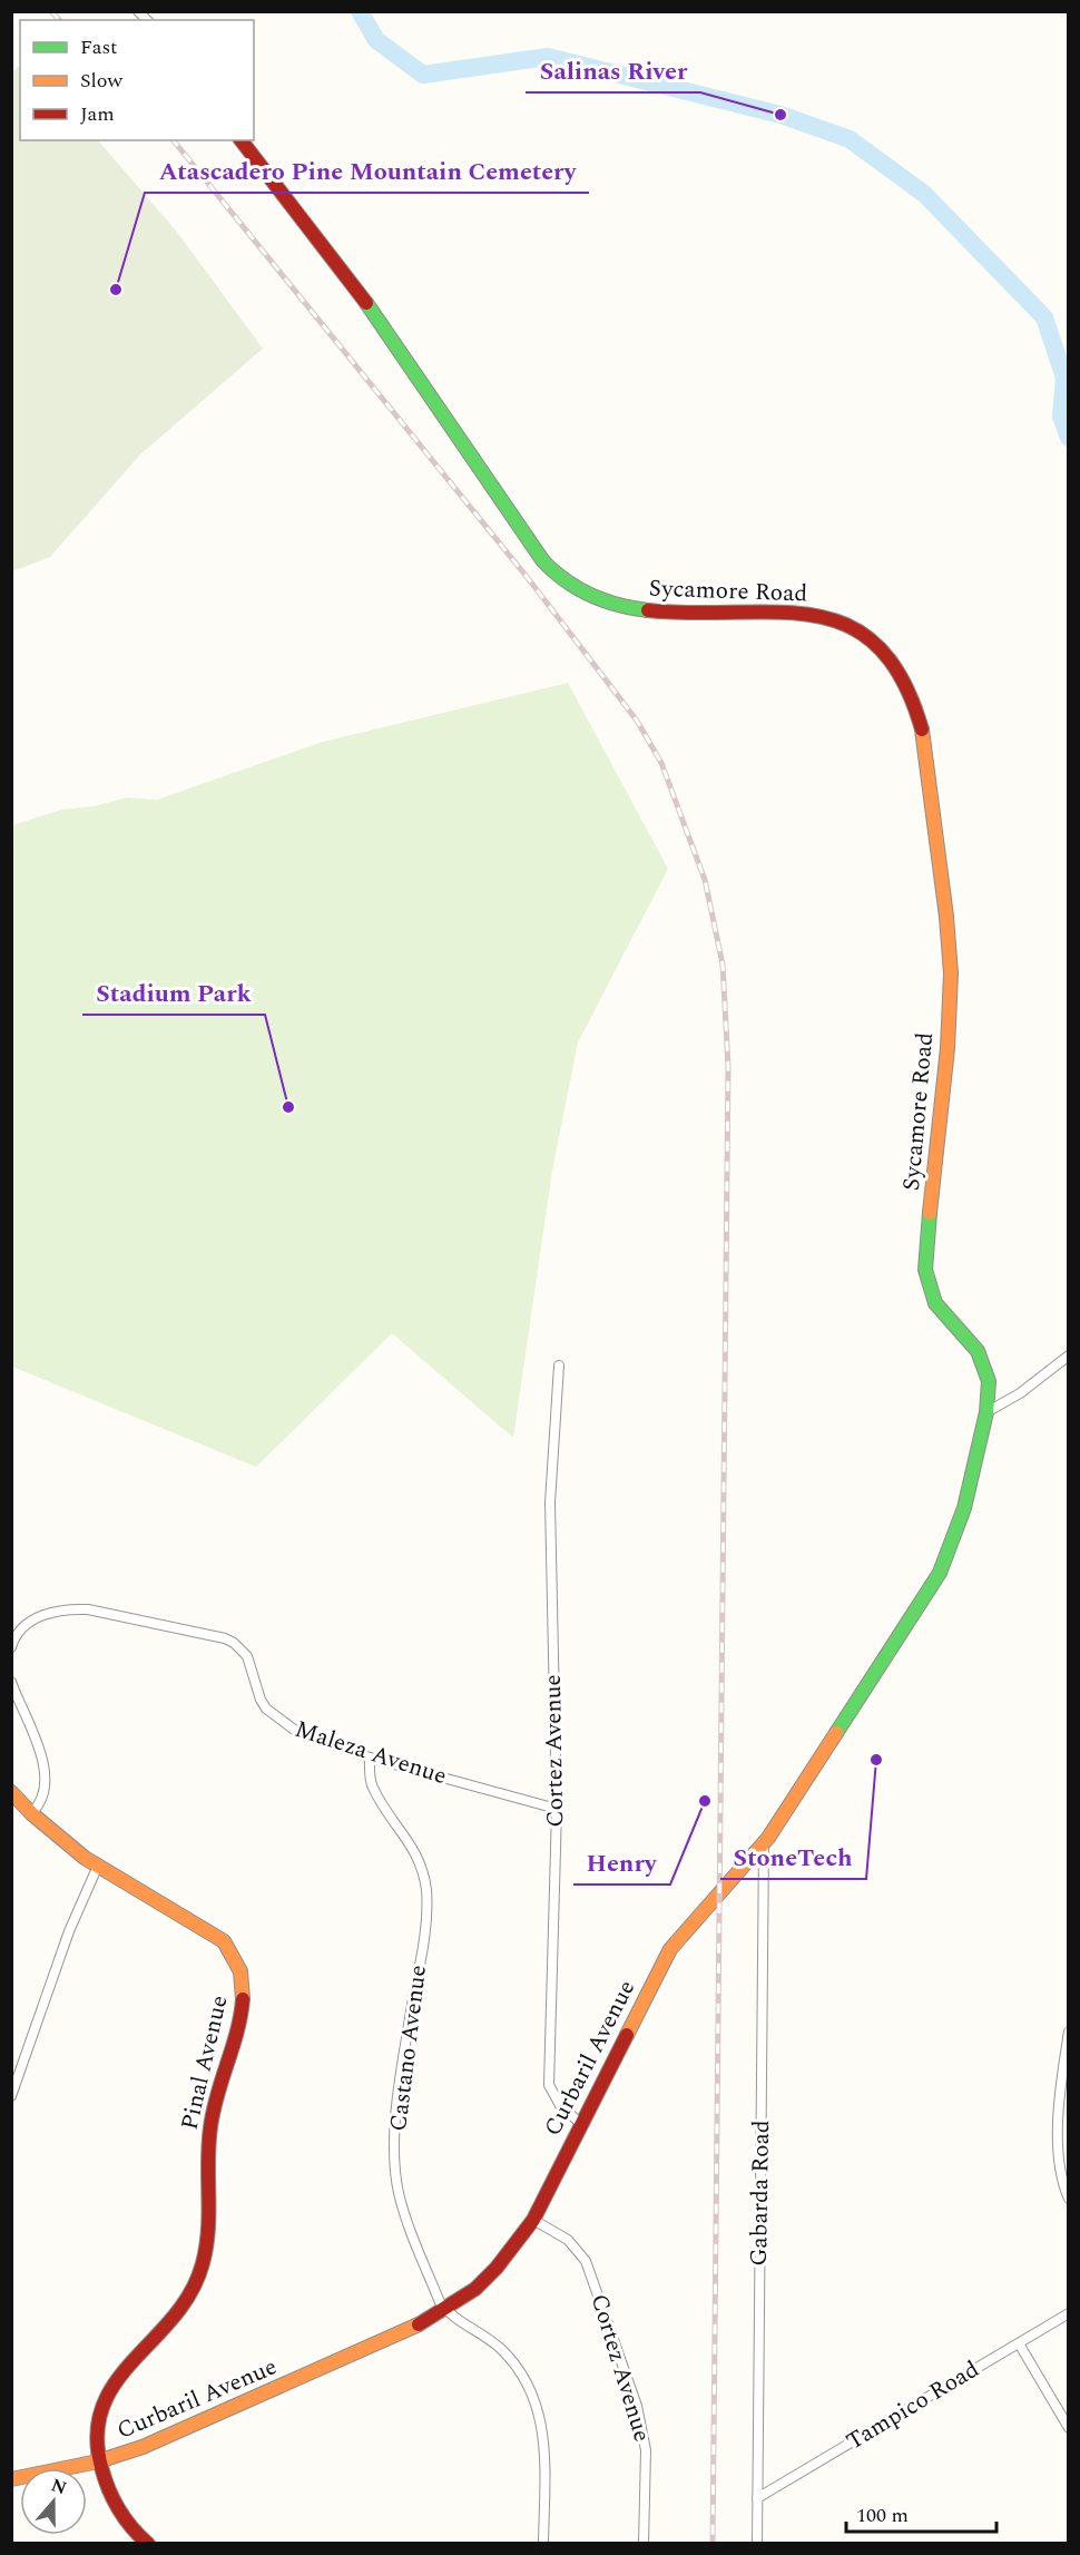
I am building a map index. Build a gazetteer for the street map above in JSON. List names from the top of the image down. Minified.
{"streets":{"street":["Sycamore Road","Cortez Avenue","Maleza Avenue","Castano Avenue","Curbaril Avenue","Pinal Avenue","Gabarda Road","Tampico Road"]},"crossings":[["Sycamore Road","Curbaril Avenue"],["Cortez Avenue","Maleza Avenue"],["Cortez Avenue","Curbaril Avenue"],["Maleza Avenue","Castano Avenue"],["Castano Avenue","Curbaril Avenue"],["Curbaril Avenue","Pinal Avenue"],["Curbaril Avenue","Gabarda Road"],["Gabarda Road","Tampico Road"]],"places":["Salinas River","Atascadero Pine Mountain Cemetery","Stadium Park","StoneTech","Henry"],"legend":["Fast","Slow","Jam"],"scale_bar":"100 m","north":"top"}
